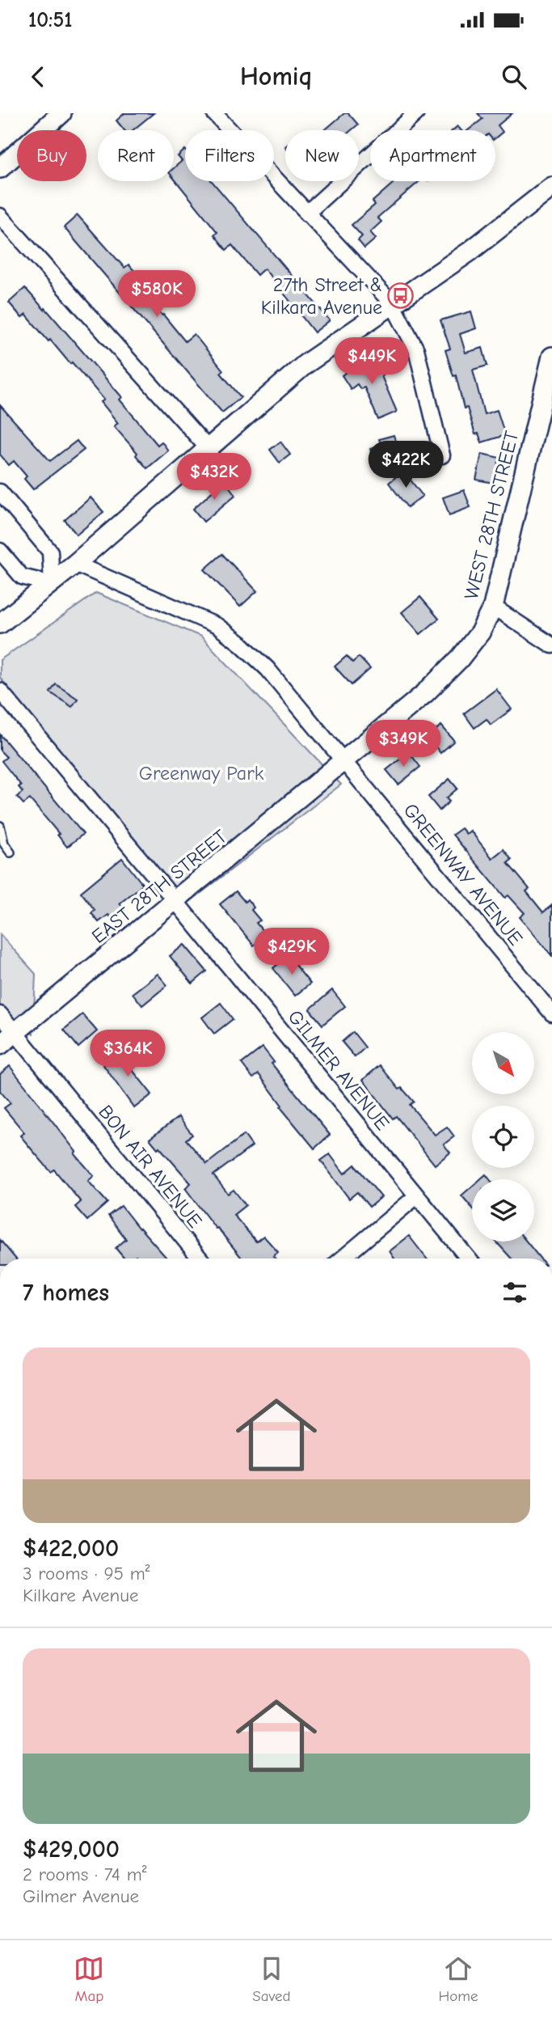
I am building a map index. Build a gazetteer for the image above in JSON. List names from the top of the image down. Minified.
{"streets":{"street":["WEST 28TH STREET","GREENWAY AVENUE","EAST 28TH STREET","GILMER AVENUE","BON AIR AVENUE"]},"crossings":[["WEST 28TH STREET","GREENWAY AVENUE"],["WEST 28TH STREET","EAST 28TH STREET"],["GREENWAY AVENUE","EAST 28TH STREET"],["EAST 28TH STREET","GILMER AVENUE"],["EAST 28TH STREET","BON AIR AVENUE"]],"parks":["Greenway Park"],"places":{"bus stop":["27th Street & Kilkara Avenue"]},"north":"bottom right","page":{"status":"10:51","header":"Homiq","chip":["Buy","Rent","Filters","New","Apartment"],"price":["$580K","$449K","$422K","$432K","$349K","$429K","$364K"],"heading":"7 homes","list":[{"name":"$422,000","note":"3 rooms · 95 m² · Kilkare Avenue"},{"name":"$429,000","note":"2 rooms · 74 m² · Gilmer Avenue"}],"tabs":["Map","Saved","Home"]}}
